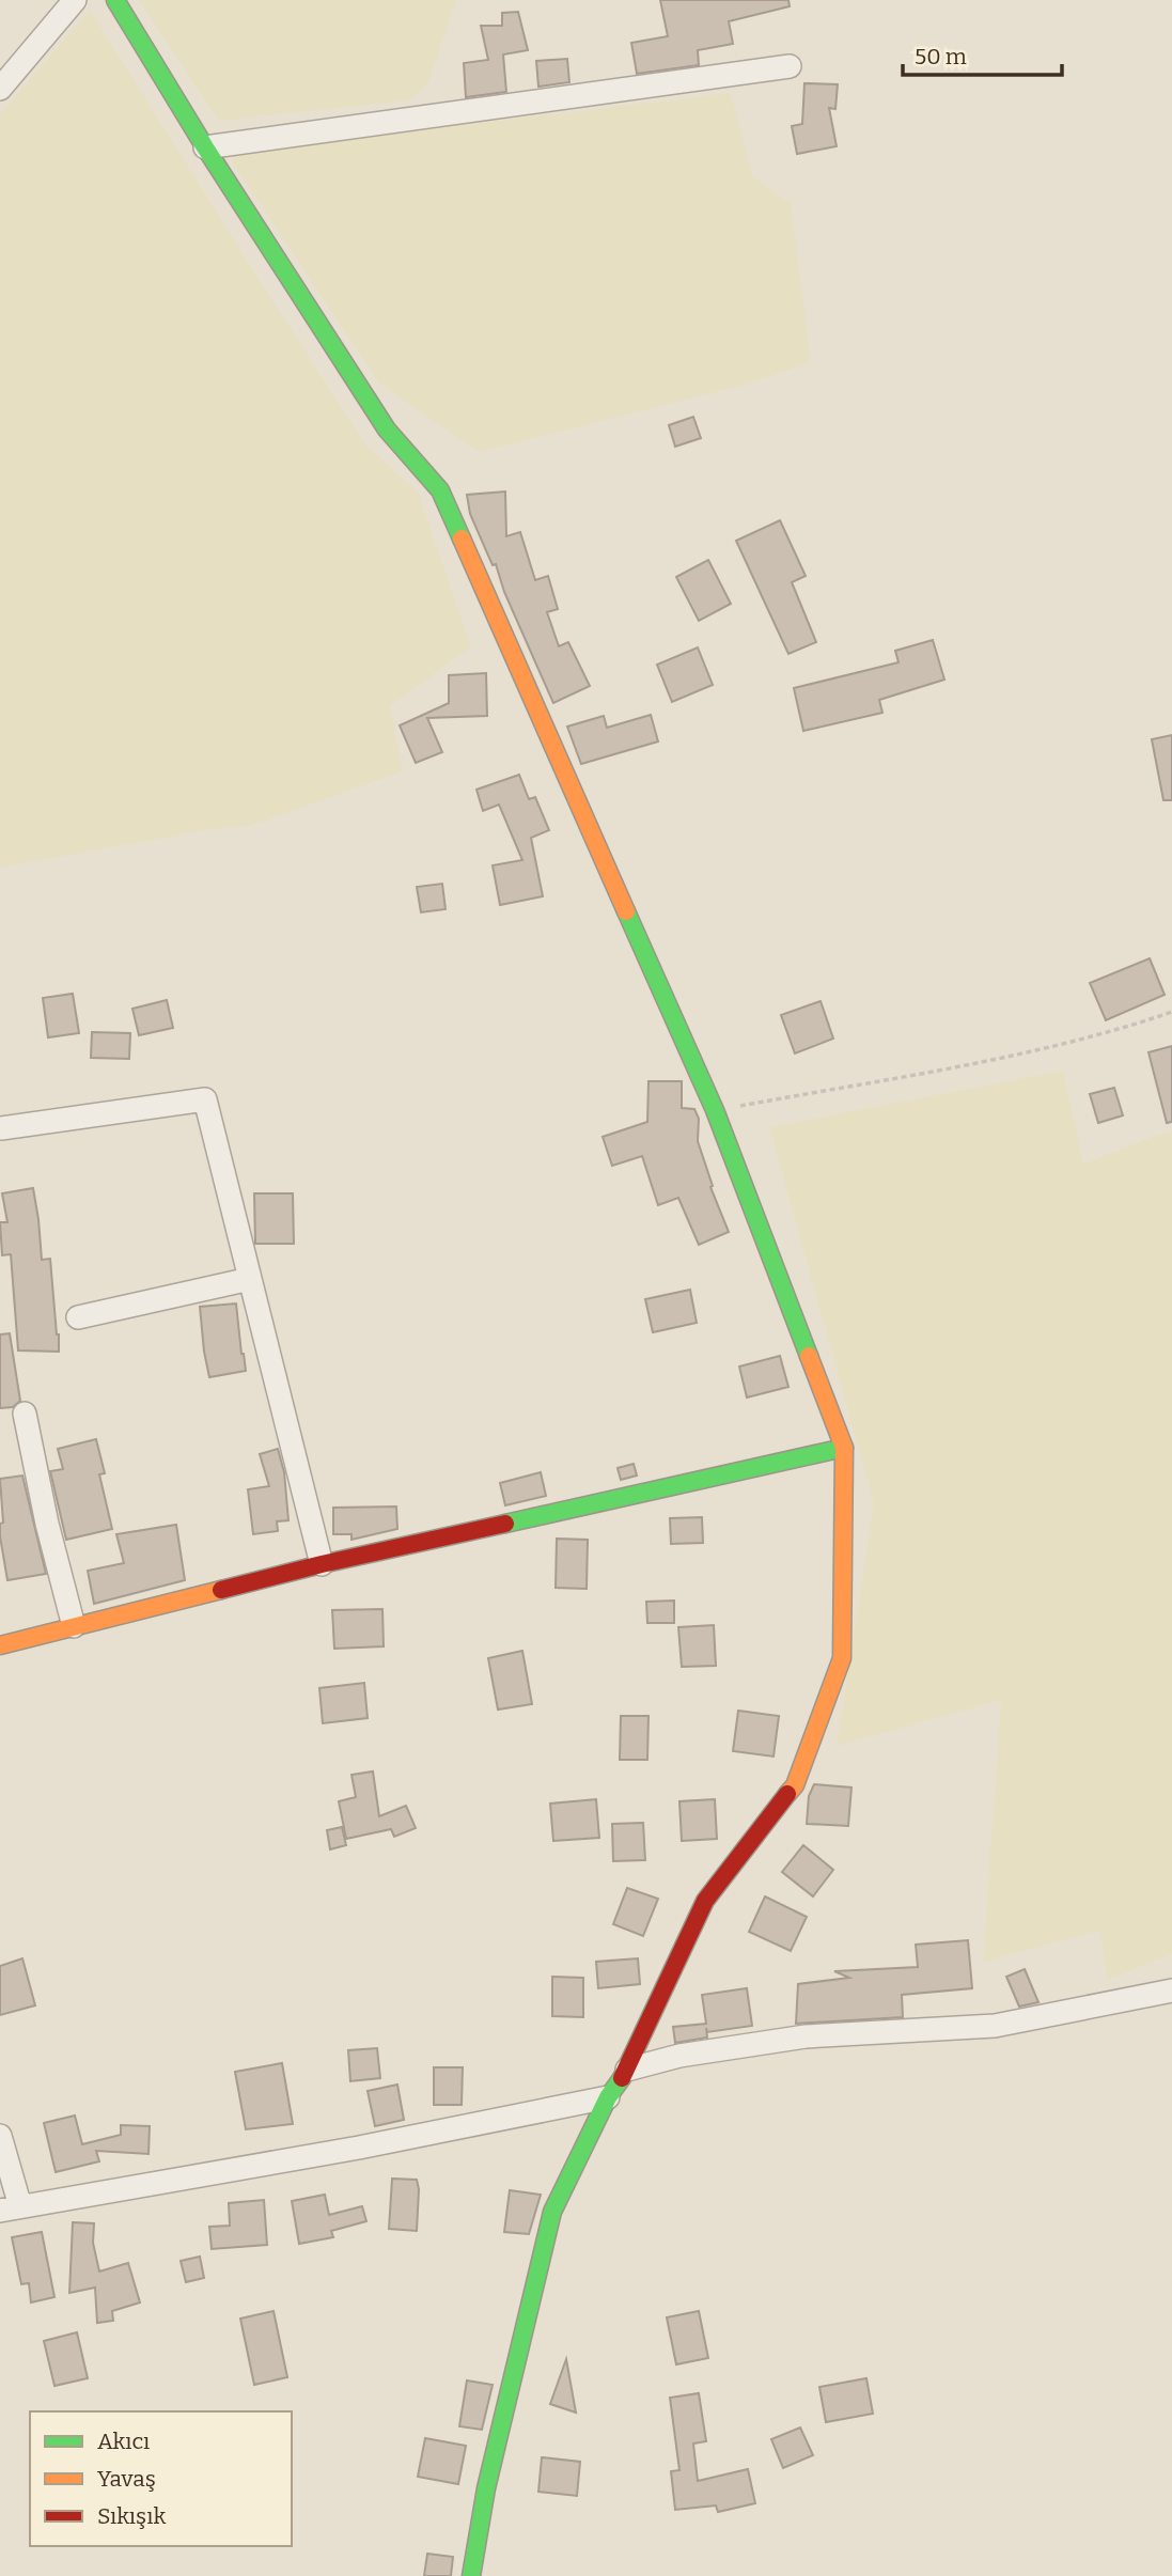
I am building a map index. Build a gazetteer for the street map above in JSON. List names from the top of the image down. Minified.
{"legend":["Akıcı","Yavaş","Sıkışık"],"scale_bar":"50 m"}
